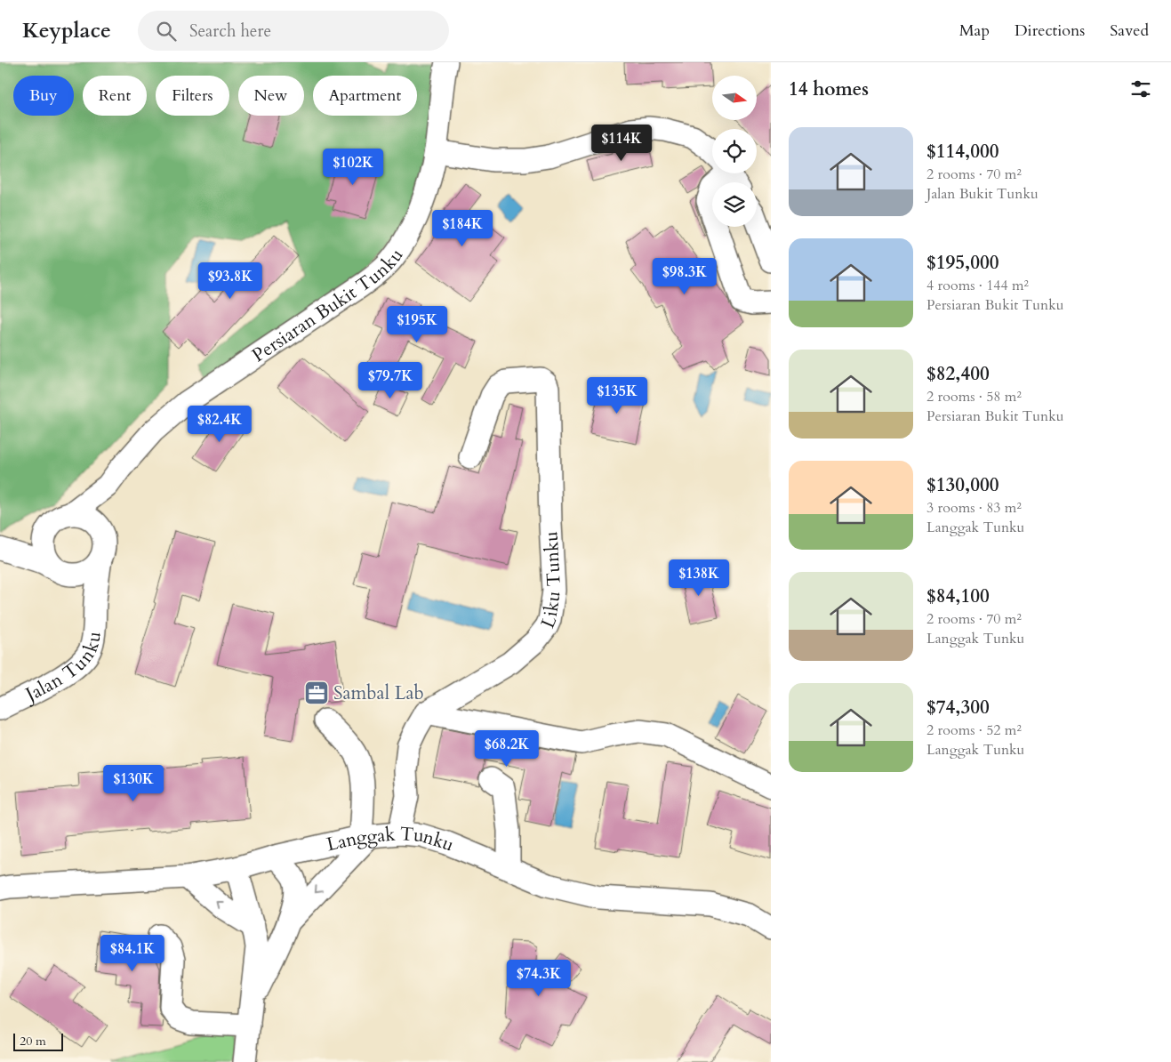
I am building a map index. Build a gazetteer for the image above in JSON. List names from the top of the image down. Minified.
{"streets":{"street":["Persiaran Bukit Tunku","Liku Tunku","Jalan Tunku","Langgak Tunku"]},"crossings":[["Persiaran Bukit Tunku","Jalan Tunku"],["Liku Tunku","Langgak Tunku"]],"places":{"office":["Sambal Lab"]},"scale_bar":"20 m","north":"right","page":{"header":"Keyplace","search":"Search here","nav":["Map","Directions","Saved"],"heading":"14 homes","chip":["Buy","Rent","Filters","New","Apartment"],"list":[{"name":"$114,000","note":"2 rooms · 70 m² · Jalan Bukit Tunku"},{"name":"$195,000","note":"4 rooms · 144 m² · Persiaran Bukit Tunku"},{"name":"$82,400","note":"2 rooms · 58 m² · Persiaran Bukit Tunku"},{"name":"$130,000","note":"3 rooms · 83 m² · Langgak Tunku"},{"name":"$84,100","note":"2 rooms · 70 m² · Langgak Tunku"},{"name":"$74,300","note":"2 rooms · 52 m² · Langgak Tunku"}],"price":["$114K","$102K","$184K","$98.3K","$93.8K","$195K","$79.7K","$135K","$82.4K","$138K","$68.2K","$130K","$84.1K","$74.3K"],"scale":"20 m"}}
